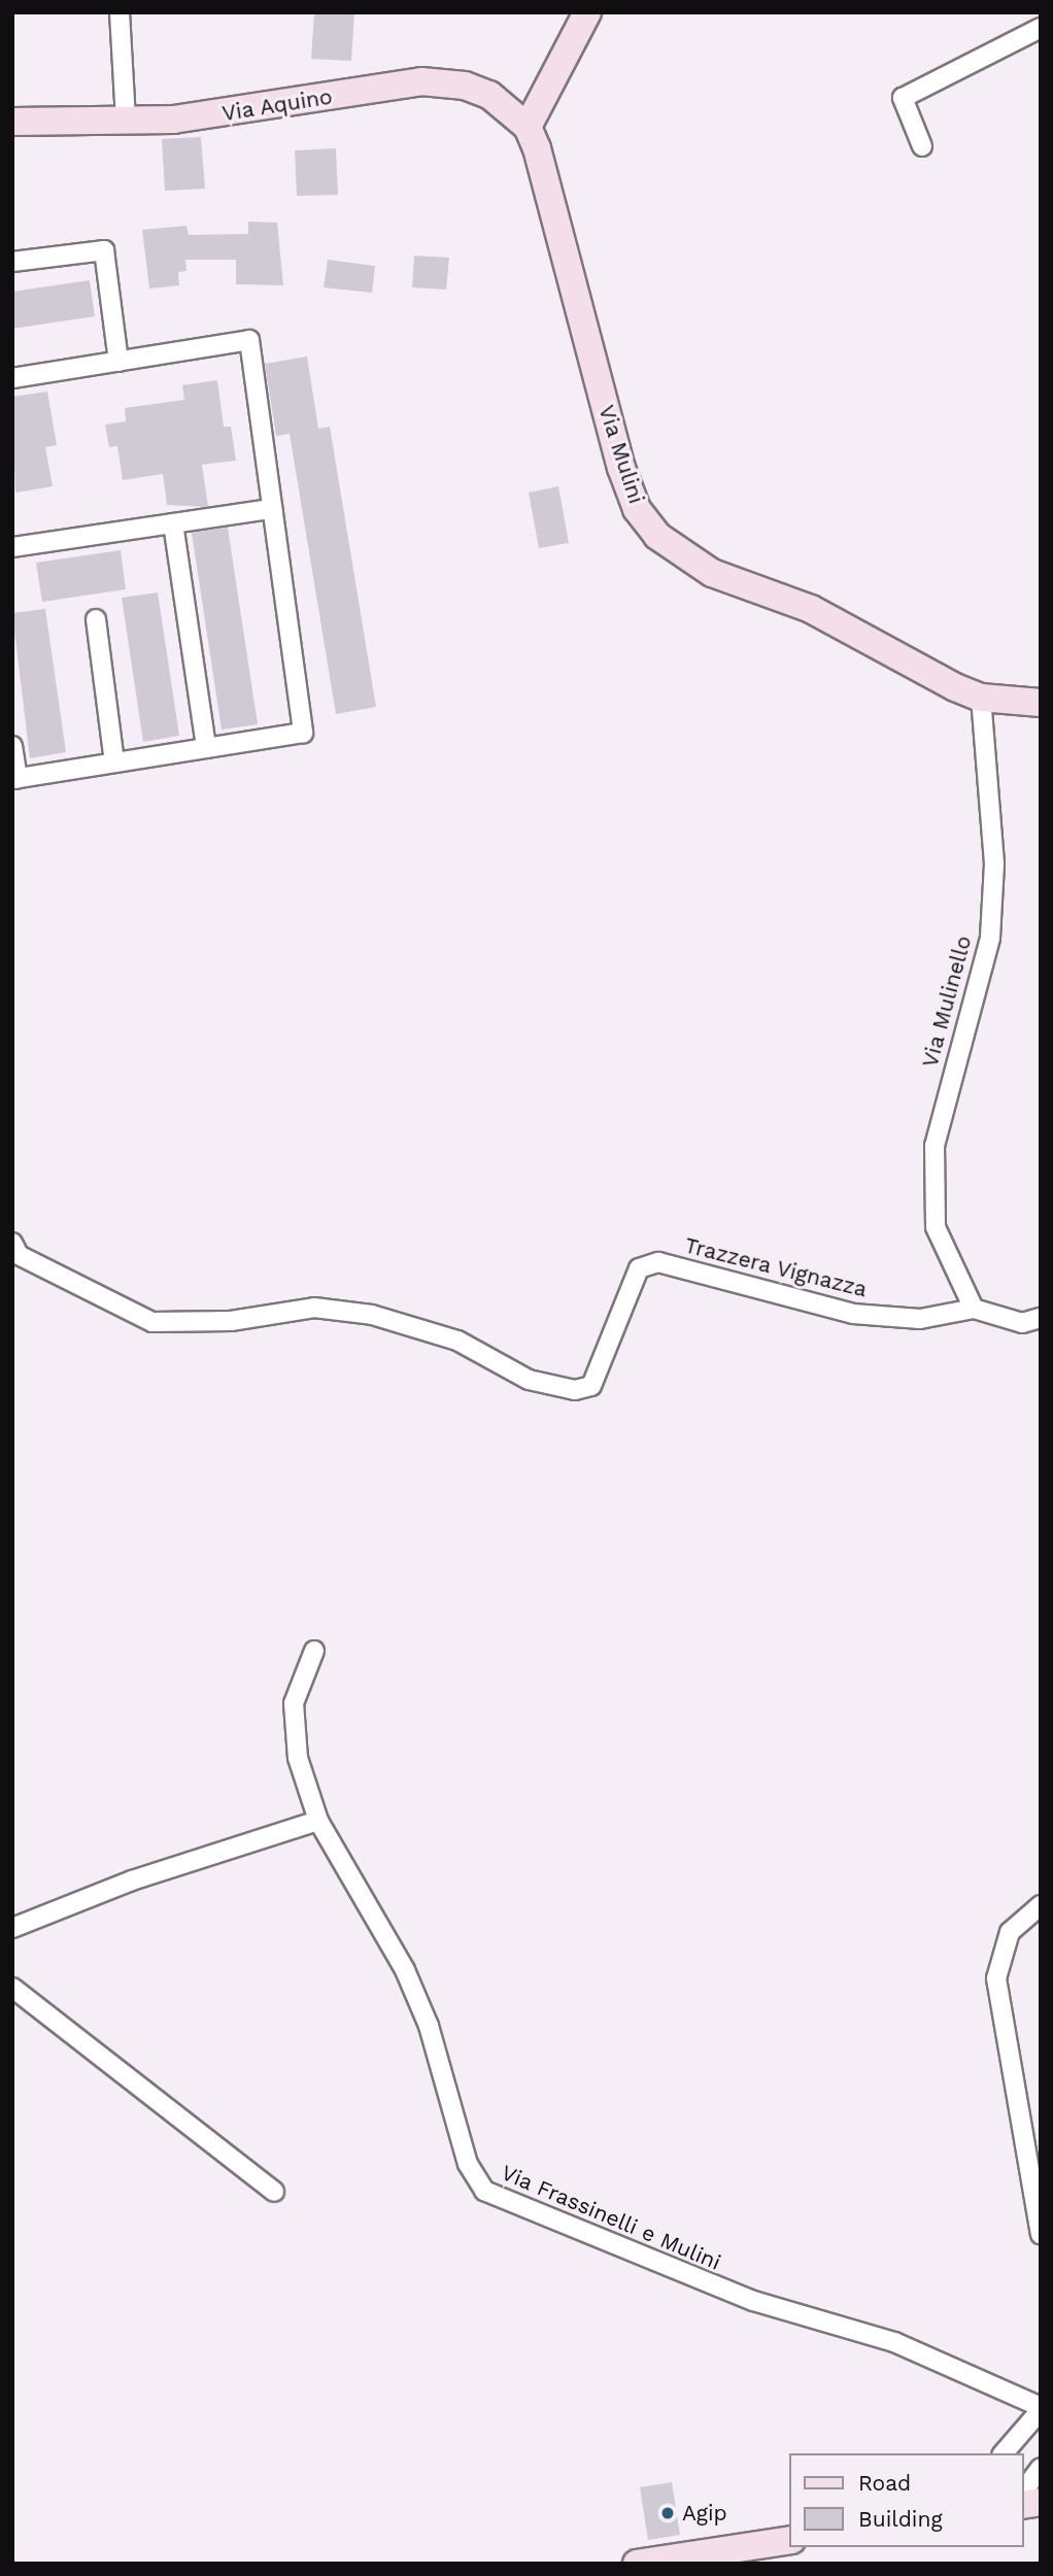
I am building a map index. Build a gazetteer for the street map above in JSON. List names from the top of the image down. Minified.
{"streets":{"street":["Via Aquino","Via Mulini","Via Mulinello","Trazzera Vignazza","Via Frassinelli e Mulini"]},"crossings":[["Via Aquino","Via Mulini"],["Via Mulini","Via Mulinello"],["Via Mulinello","Trazzera Vignazza"]],"places":["Agip"],"legend":["Road","Building"]}
